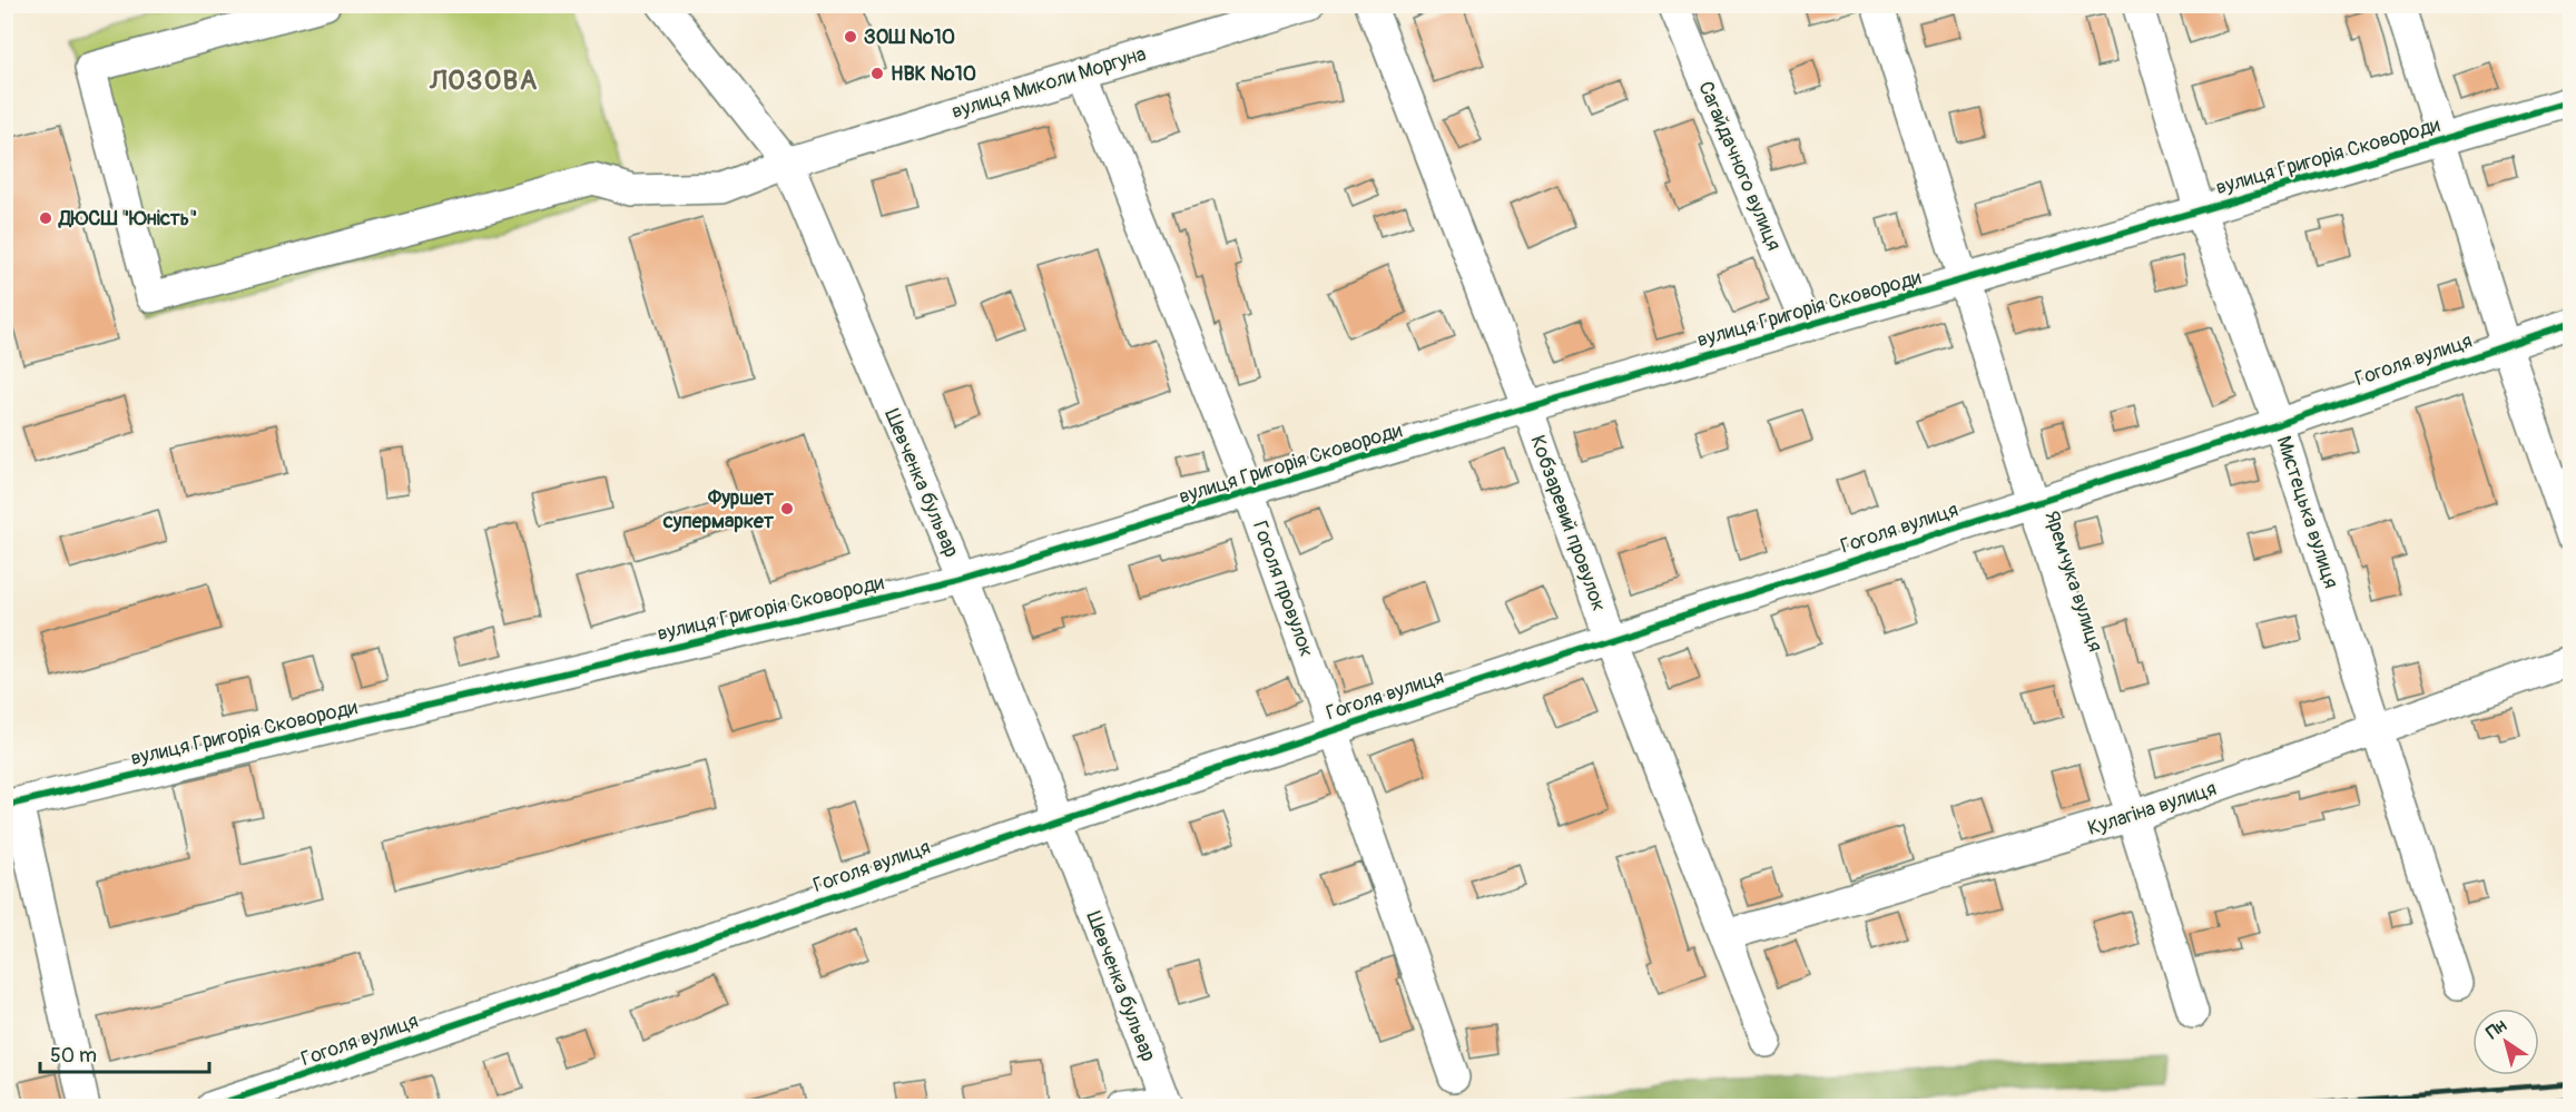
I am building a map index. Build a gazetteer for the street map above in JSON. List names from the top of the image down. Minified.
{"streets":{"street":["вулиця Миколи Моргуна","вулиця Григорія Сковороди","Сагайдачного вулиця","Гоголя вулиця","Шевченка бульвар","Мистецька вулиця","Кобзаревий провулок","Яремчука вулиця","Гоголя провулок","Кулагіна вулиця"]},"crossings":[["вулиця Миколи Моргуна","Шевченка бульвар"],["вулиця Миколи Моргуна","Гоголя провулок"],["вулиця Григорія Сковороди","Сагайдачного вулиця"],["вулиця Григорія Сковороди","Шевченка бульвар"],["вулиця Григорія Сковороди","Мистецька вулиця"],["вулиця Григорія Сковороди","Кобзаревий провулок"],["вулиця Григорія Сковороди","Яремчука вулиця"],["вулиця Григорія Сковороди","Гоголя провулок"],["Гоголя вулиця","Шевченка бульвар"],["Гоголя вулиця","Мистецька вулиця"],["Гоголя вулиця","Кобзаревий провулок"],["Гоголя вулиця","Яремчука вулиця"],["Гоголя вулиця","Гоголя провулок"],["Мистецька вулиця","Кулагіна вулиця"],["Кобзаревий провулок","Кулагіна вулиця"],["Яремчука вулиця","Кулагіна вулиця"]],"districts":["ЛОЗОВА"],"places":["ЗОШ №10","НВК №10","ДЮСШ \"Юність\"","Фуршет супермаркет"],"scale_bar":"50 m","north":"top left"}
